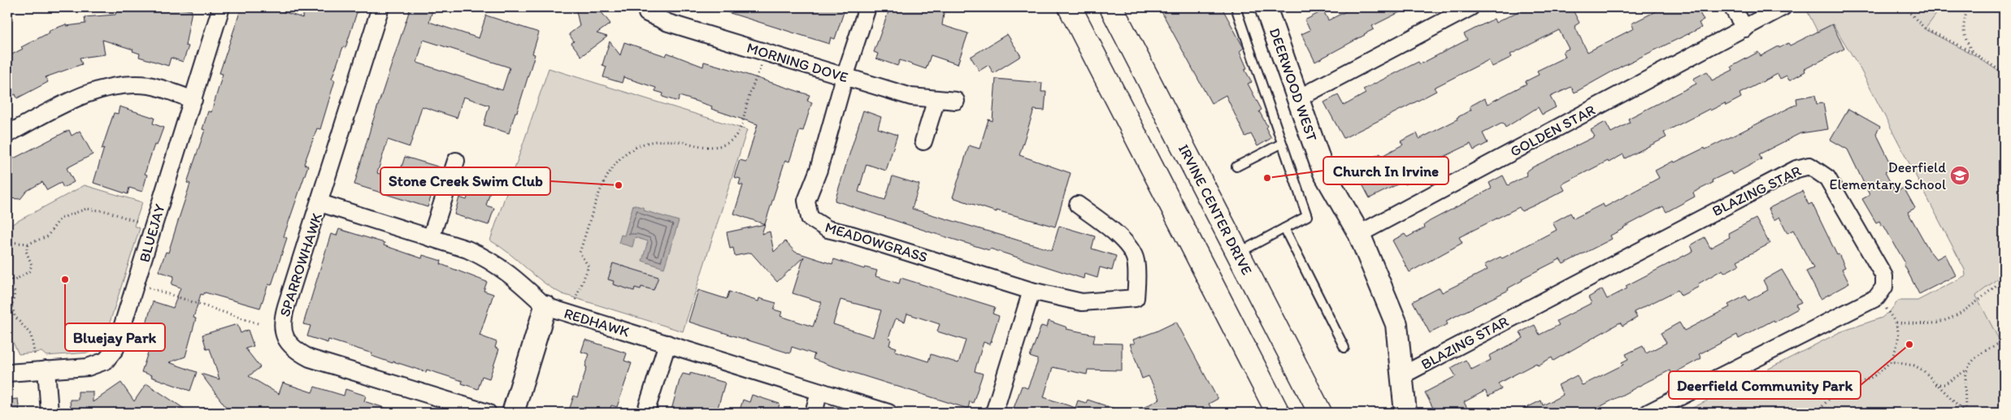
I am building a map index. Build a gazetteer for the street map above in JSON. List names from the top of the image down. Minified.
{"streets":{"main road":["IRVINE CENTER DRIVE"],"street":["MORNING DOVE","DEERWOOD WEST","GOLDEN STAR","BLAZING STAR","BLUEJAY","MEADOWGRASS","SPARROWHAWK","REDHAWK"]},"crossings":[["MORNING DOVE","MEADOWGRASS"],["DEERWOOD WEST","GOLDEN STAR"],["DEERWOOD WEST","BLAZING STAR"],["SPARROWHAWK","REDHAWK"]],"places":{"school or university":["Deerfield Elementary School"],"other":["Church In Irvine","Stone Creek Swim Club","Bluejay Park","Deerfield Community Park"]}}
